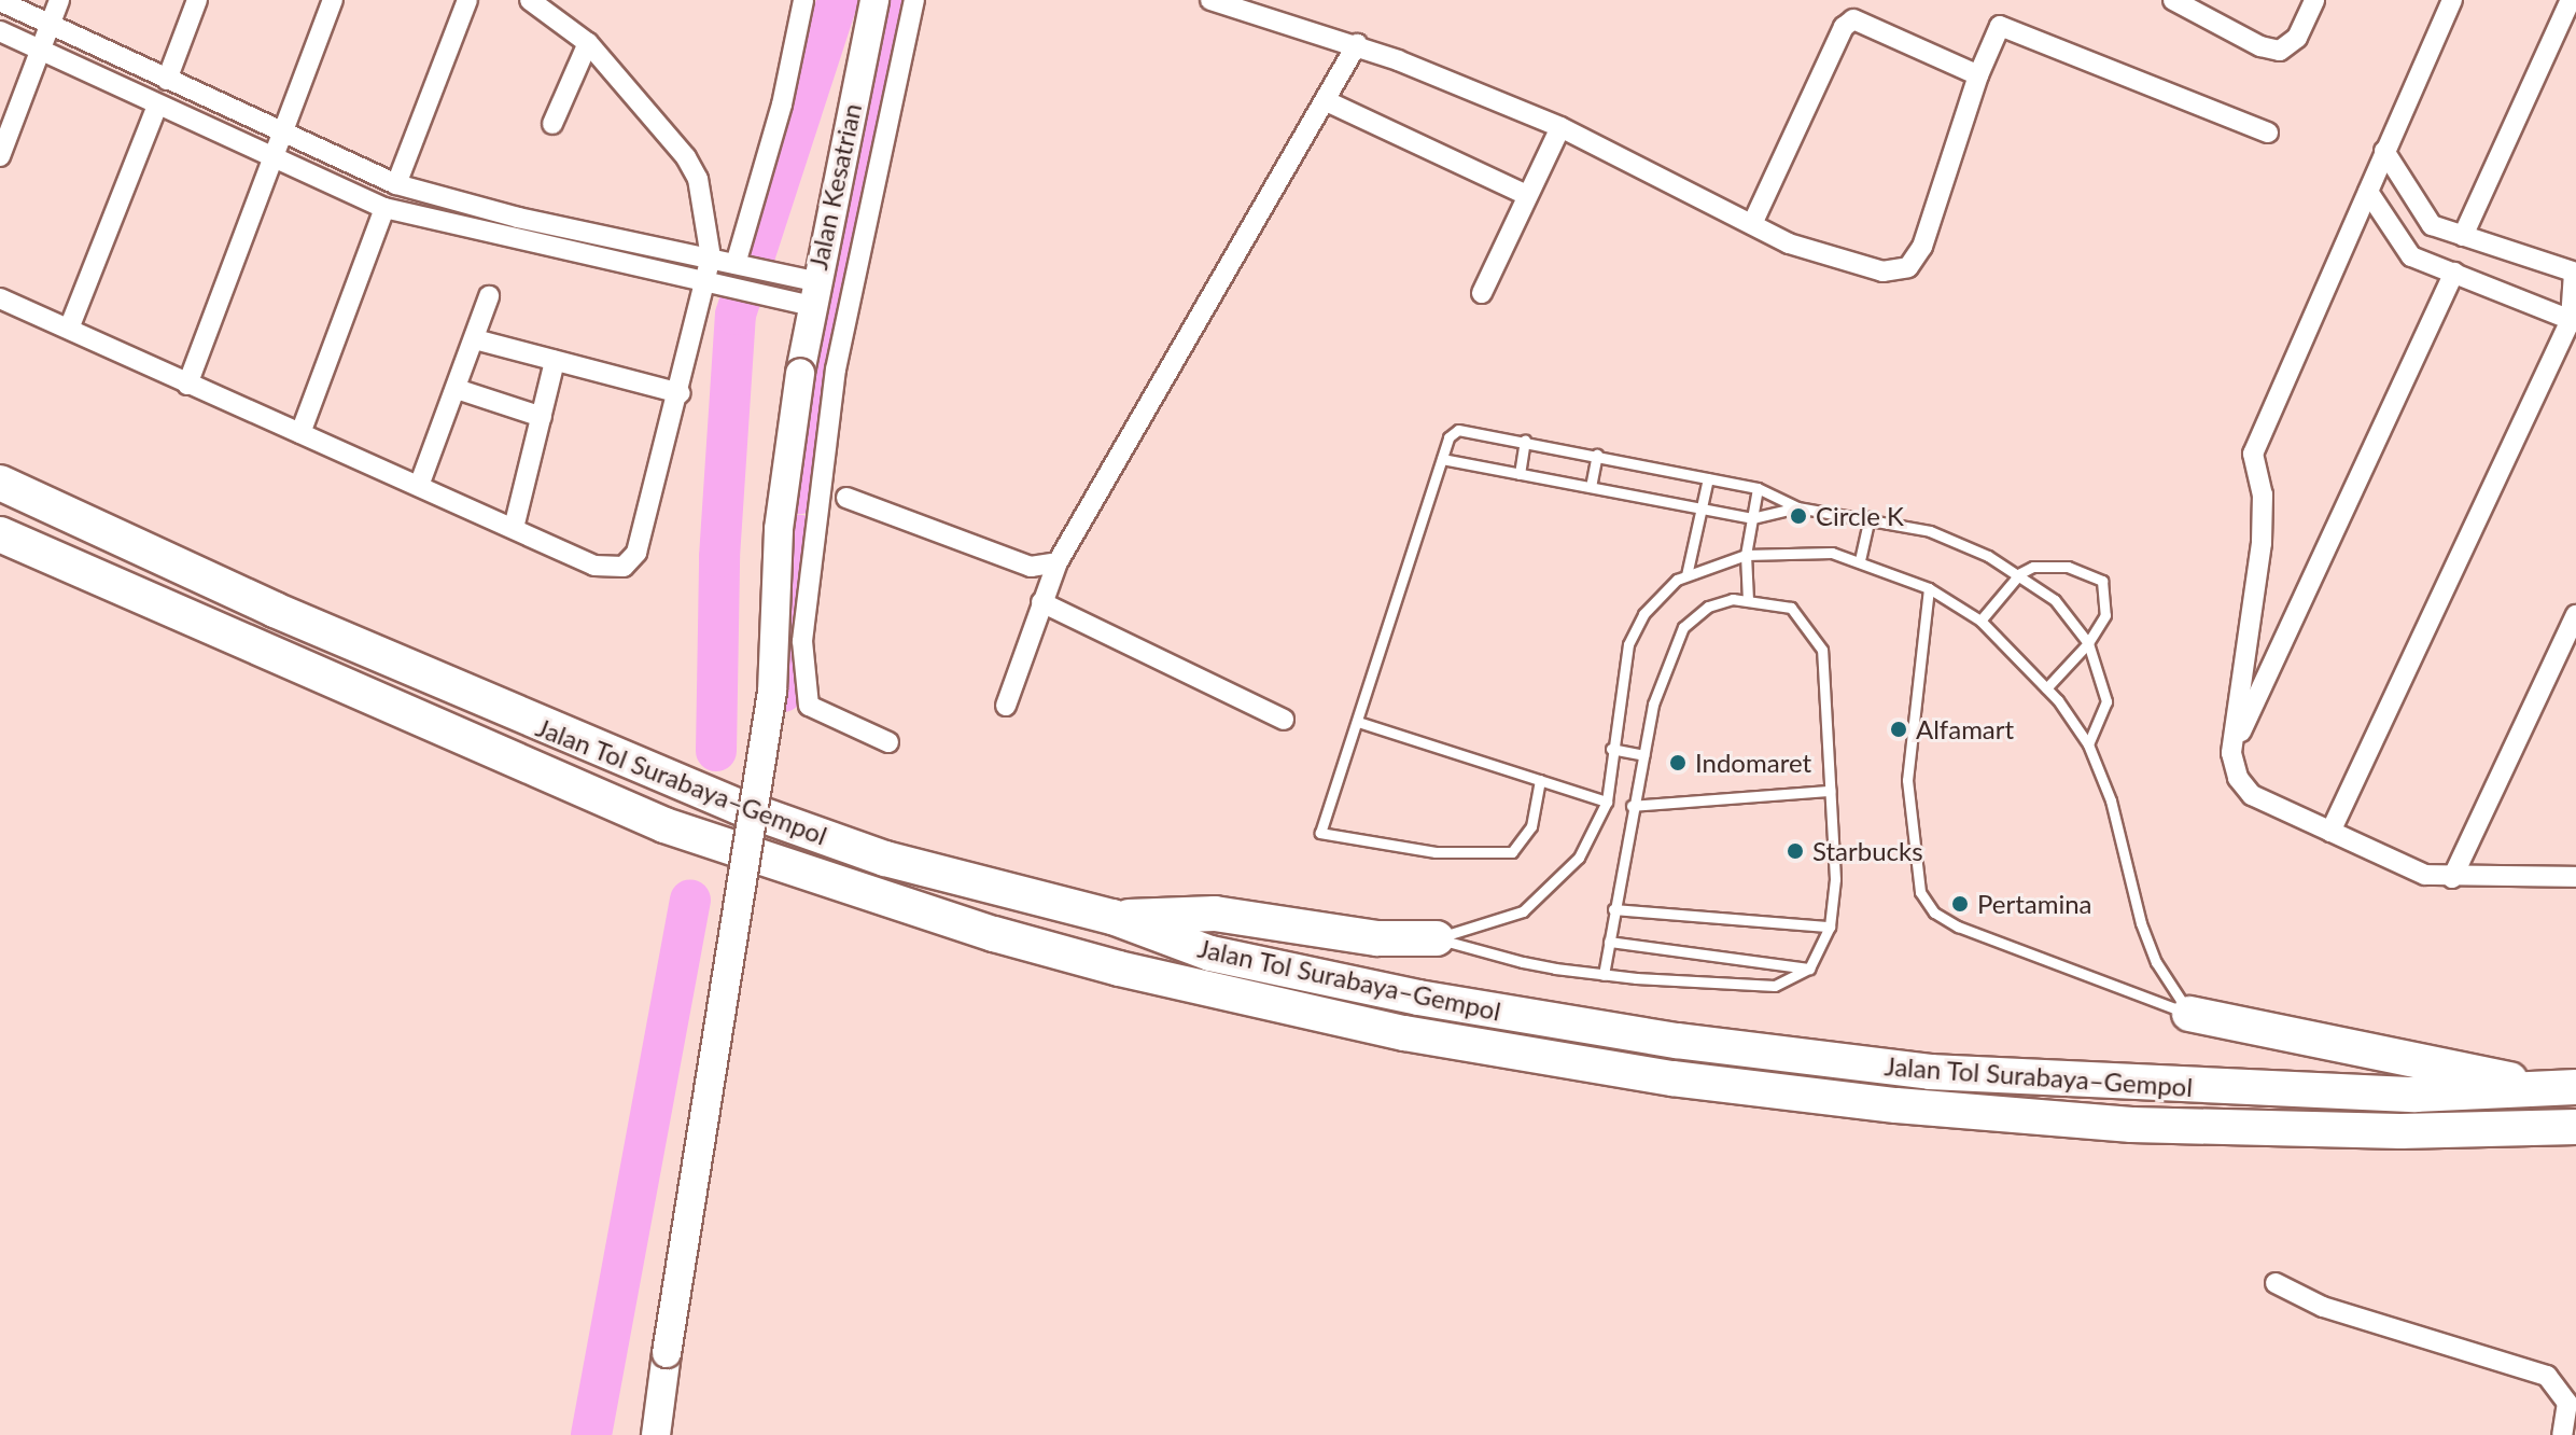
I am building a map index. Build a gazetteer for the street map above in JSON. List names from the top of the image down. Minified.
{"streets":{"highway":["Jalan Tol Surabaya–Gempol"],"street":["Jalan Kesatrian"]},"places":["Circle K","Alfamart","Indomaret","Starbucks","Pertamina"]}
